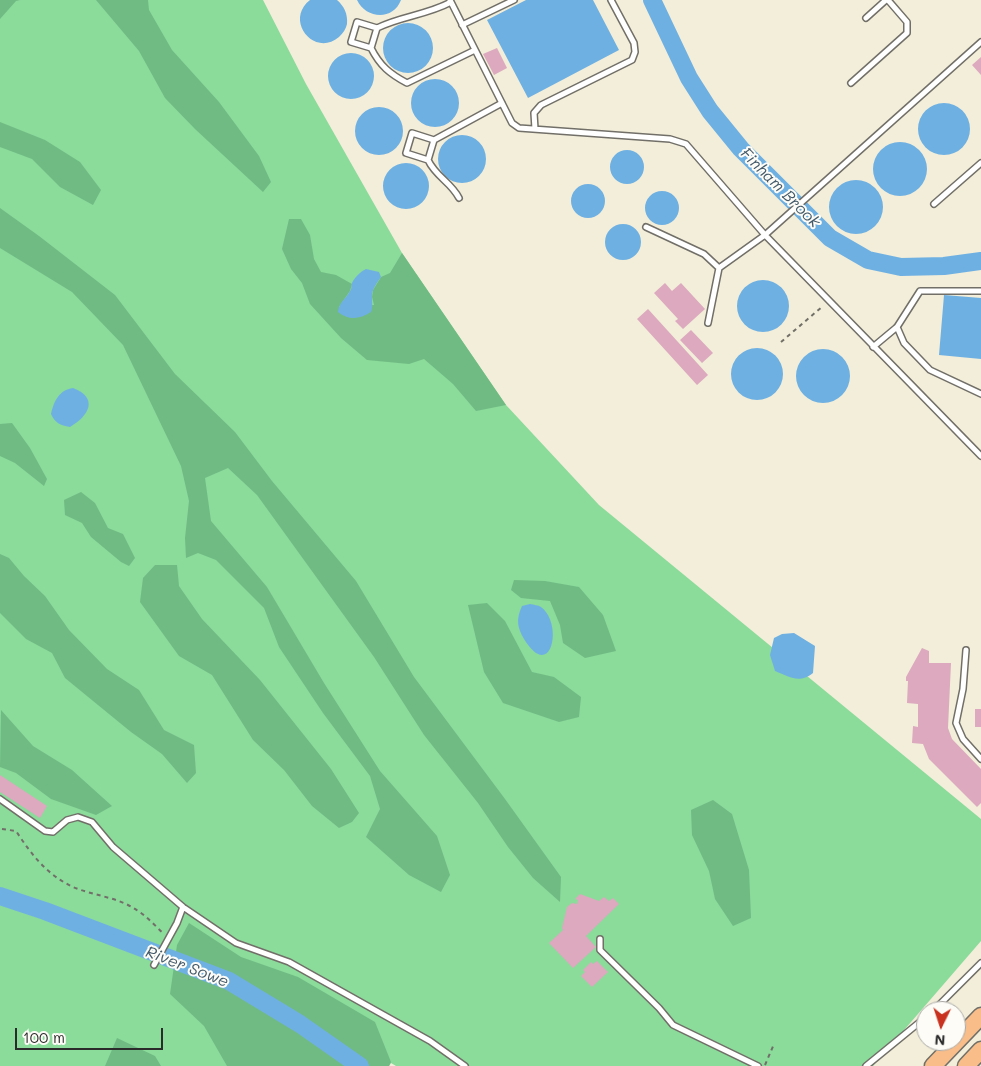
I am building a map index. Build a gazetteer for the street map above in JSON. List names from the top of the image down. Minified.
{"water":["Finham Brook","River Sowe"],"scale_bar":"100 m","north":"bottom"}
